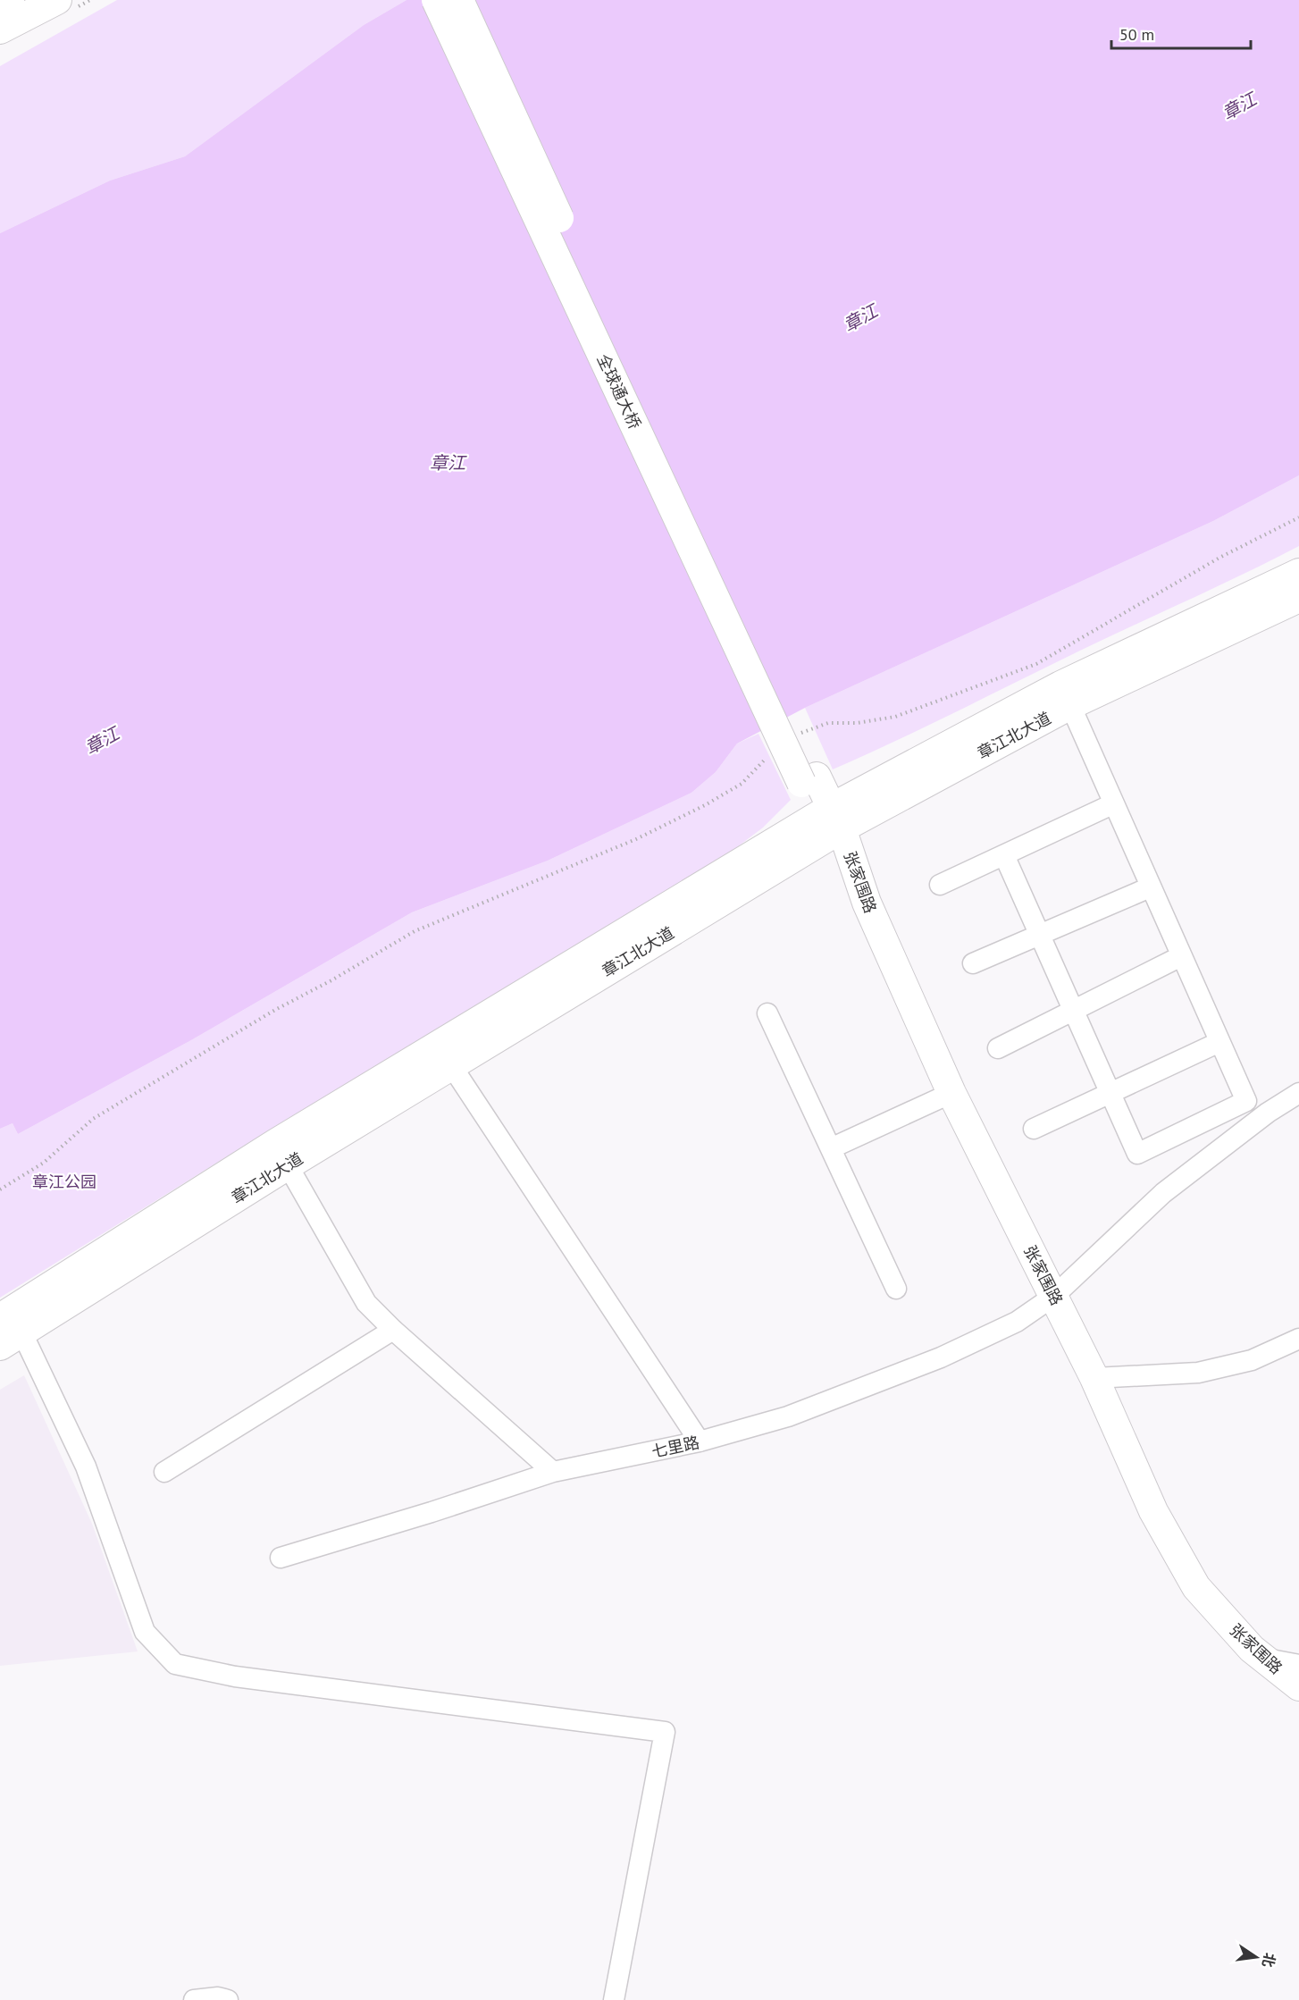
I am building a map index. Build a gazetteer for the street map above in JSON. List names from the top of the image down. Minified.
{"streets":{"main road":["全球通大桥","章江北大道","张家围路"],"street":["七里路"]},"crossings":[["全球通大桥","张家围路"],["章江北大道","张家围路"],["张家围路","七里路"]],"water":["章江"],"parks":["章江公园"],"scale_bar":"50 m","north":"right"}
